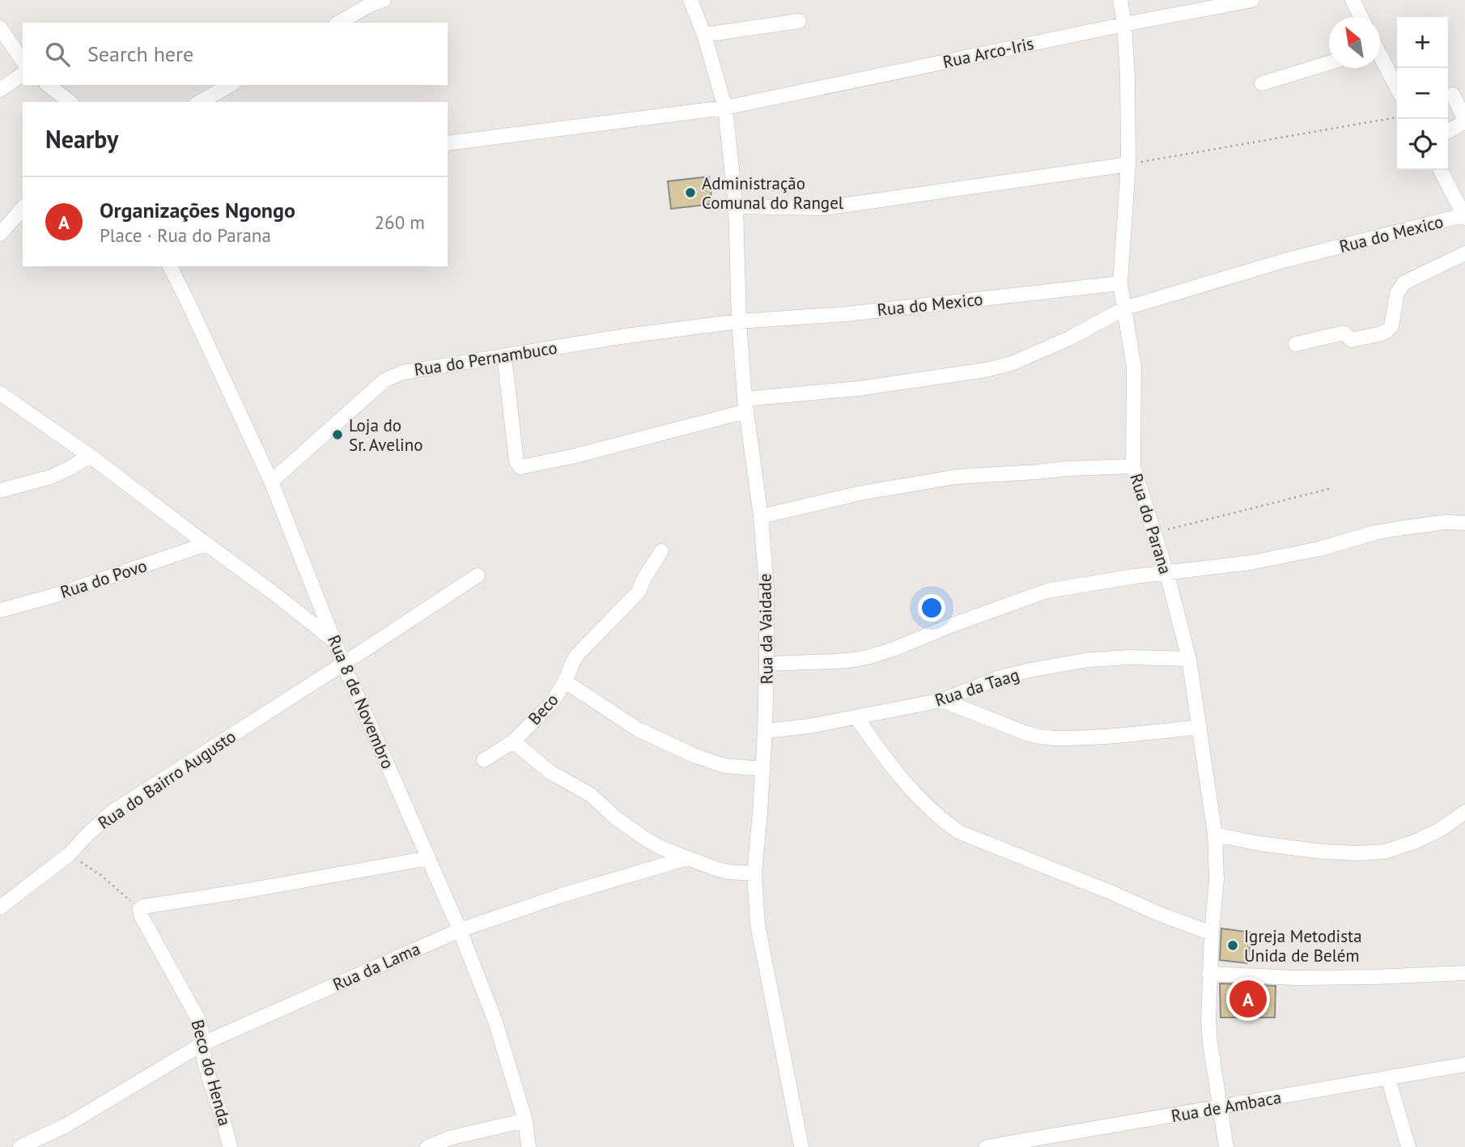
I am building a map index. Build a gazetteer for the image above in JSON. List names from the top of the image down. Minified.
{"streets":{"street":["Rua Arco-Iris","Rua do Mexico","Rua do Pernambuco","Rua do Parana","Rua do Povo","Rua da Vaidade","Rua da Taag","Rua 8 de Novembro","Beco","Rua do Bairro Augusto","Rua da Lama","Beco do Henda","Rua de Ambaca"]},"crossings":[["Rua Arco-Iris","Rua do Parana"],["Rua Arco-Iris","Rua da Vaidade"],["Rua do Mexico","Rua do Pernambuco"],["Rua do Mexico","Rua do Parana"],["Rua do Mexico","Rua da Vaidade"],["Rua do Pernambuco","Rua da Vaidade"],["Rua do Pernambuco","Rua 8 de Novembro"],["Rua do Parana","Rua da Taag"],["Rua do Parana","Rua de Ambaca"],["Rua da Vaidade","Rua da Taag"],["Rua da Vaidade","Beco"],["Rua 8 de Novembro","Rua do Bairro Augusto"],["Rua 8 de Novembro","Rua da Lama"],["Rua da Lama","Beco do Henda"]],"places":["Administração Comunal do Rangel","Loja do Sr. Avelino","Igreja Metodista Unida de Belém"],"north":"top left","page":{"map_buttons":["+","−"],"search":"Search here","heading":"Nearby","list":[{"mark":"A","name":"Organizações Ngongo","note":"Place · Rua do Parana","value":"260 m"}],"pins":"A"}}
